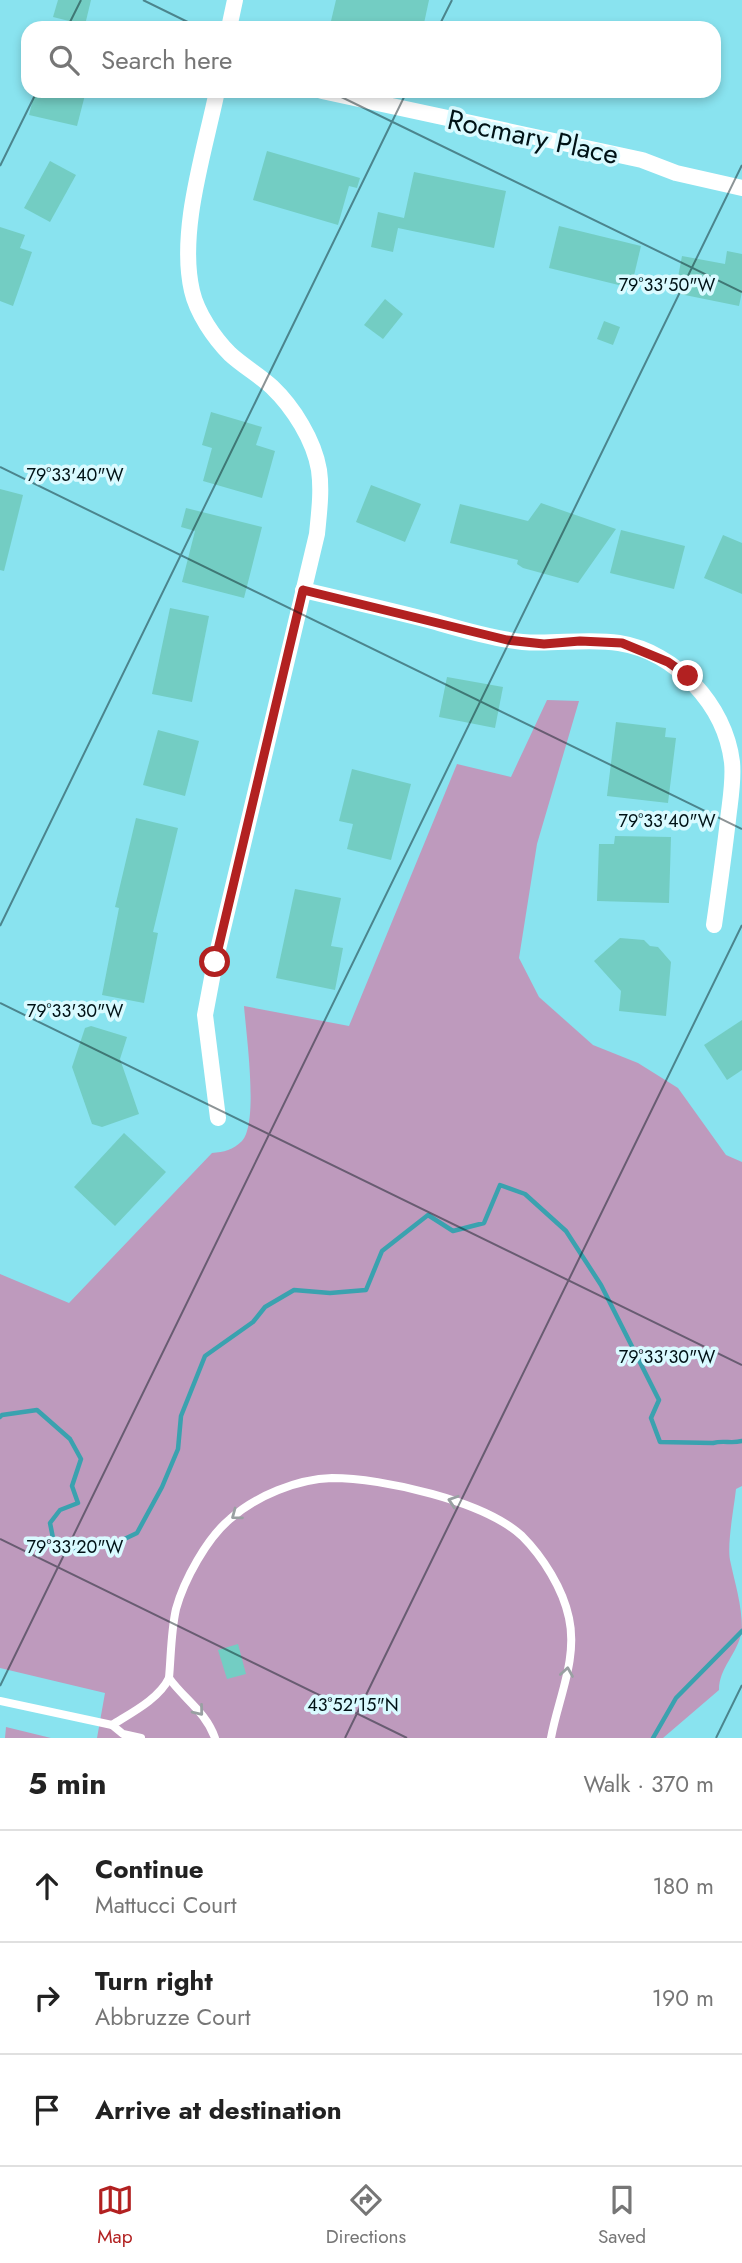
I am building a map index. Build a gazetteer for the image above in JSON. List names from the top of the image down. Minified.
{"streets":{"street":["Rocmary Place"]},"page":{"search":"Search here","heading":["5 min","Walk · 370 m"],"list":[["Continue","Mattucci Court","180 m"],["Turn right","Abbruzze Court","190 m"],"Arrive at destination"],"nav":["Map","Directions","Saved"]},"coordinates":["79°33'50\"W","79°33'40\"W","79°33'30\"W","79°33'20\"W","43°52'15\"N"]}
